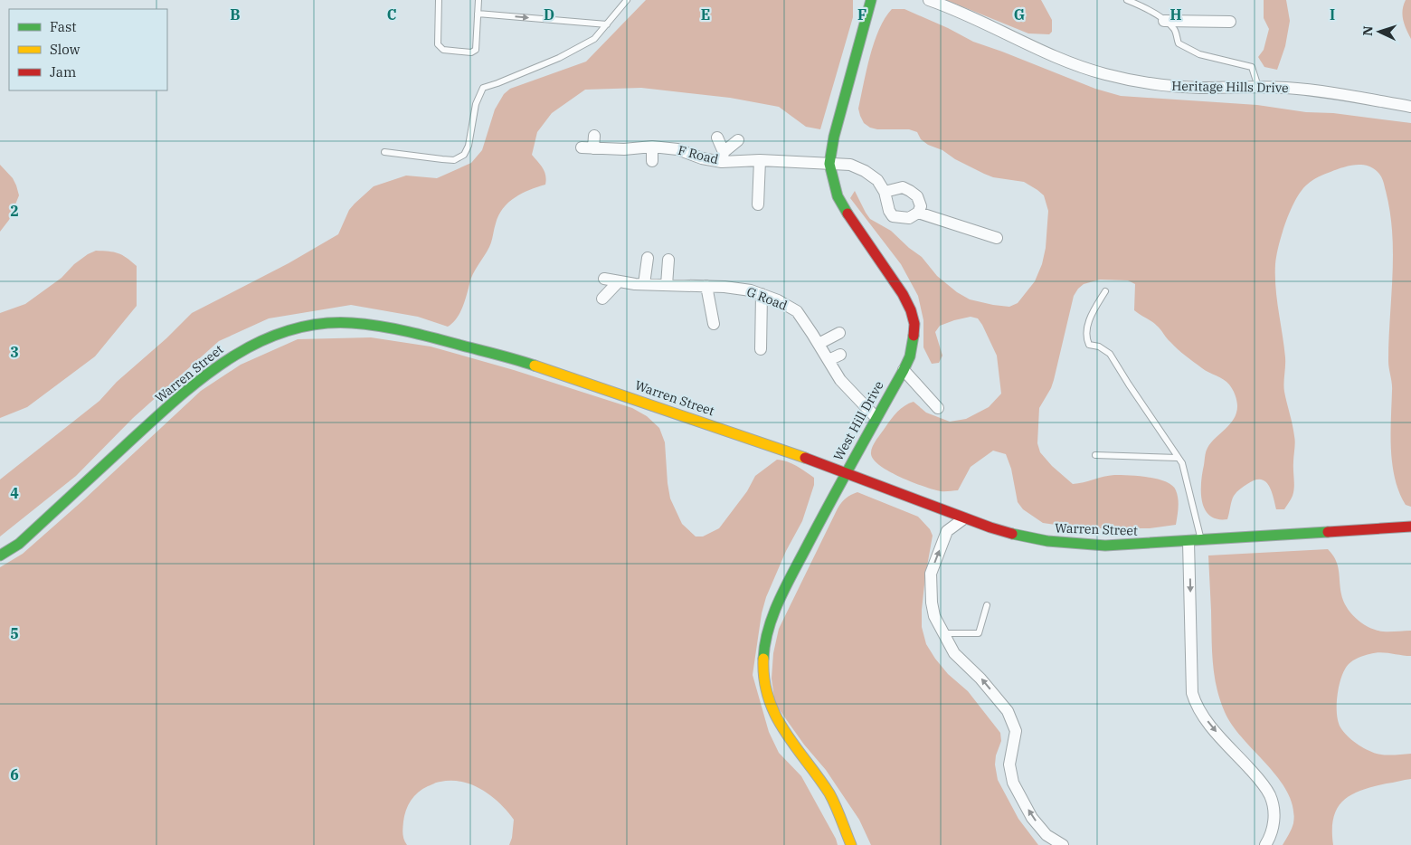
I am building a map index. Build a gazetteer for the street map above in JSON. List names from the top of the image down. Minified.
{"streets":{"street":["Heritage Hills Drive","F Road","G Road","Warren Street","West Hill Drive"]},"crossings":[["F Road","West Hill Drive"],["G Road","West Hill Drive"],["Warren Street","West Hill Drive"]],"legend":["Fast","Slow","Jam"],"north":"left","grid":{"columns":["B","C","D","E","F","G","H","I"],"rows":["2","3","4","5","6"]}}
